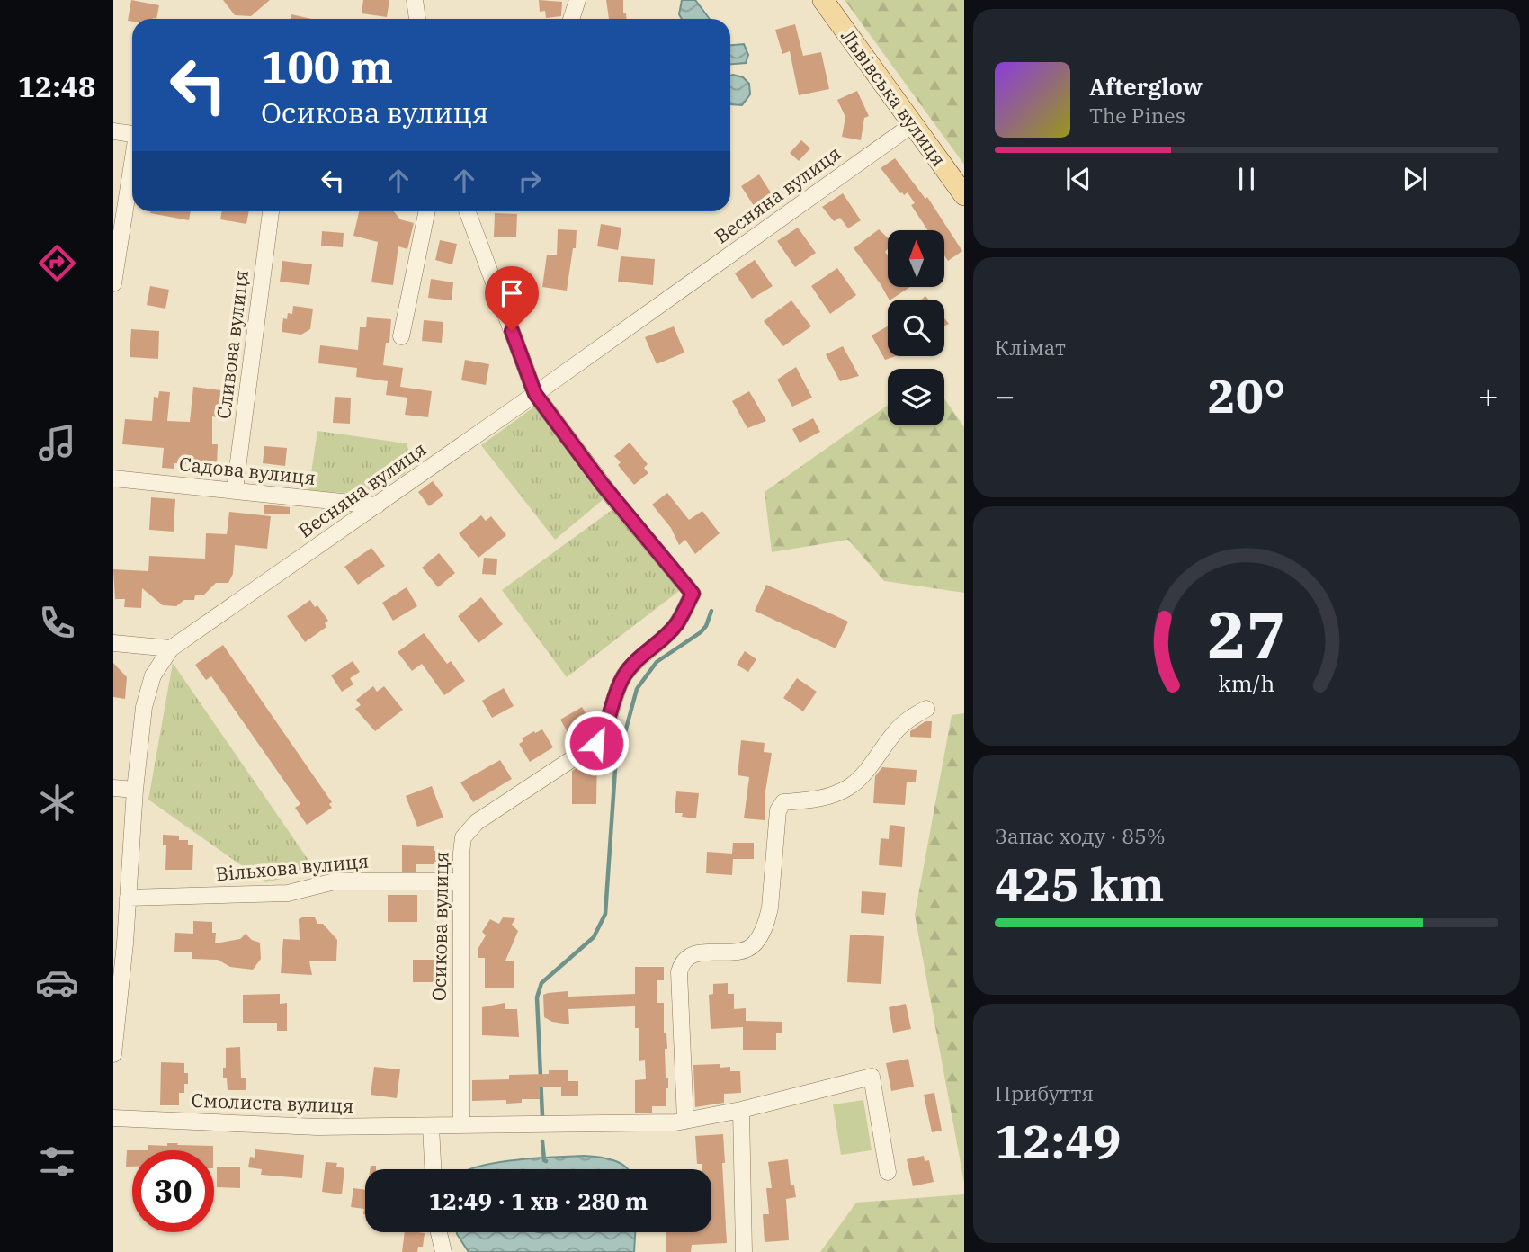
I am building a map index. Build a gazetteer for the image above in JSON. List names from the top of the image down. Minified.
{"streets":{"main road":["Львівська вулиця"],"street":["Весняна вулиця","Сливова вулиця","Садова вулиця","Вільхова вулиця","Осикова вулиця","Смолиста вулиця"]},"crossings":[["Львівська вулиця","Весняна вулиця"],["Весняна вулиця","Садова вулиця"],["Весняна вулиця","Вільхова вулиця"],["Весняна вулиця","Осикова вулиця"],["Сливова вулиця","Садова вулиця"],["Вільхова вулиця","Осикова вулиця"],["Осикова вулиця","Смолиста вулиця"]],"north":"top","page":{"tabs":"12:48","turn":["100 m","Осикова вулиця"],"song":["Afterglow","The Pines"],"tile":["Клімат",["Запас ходу · 85%","425 km"],["Прибуття","12:49"]],"heat":["−","20°","+"],"limit":"30","trip":"12:49 · 1 хв · 280 m","gauge":["27","km/h"]}}
